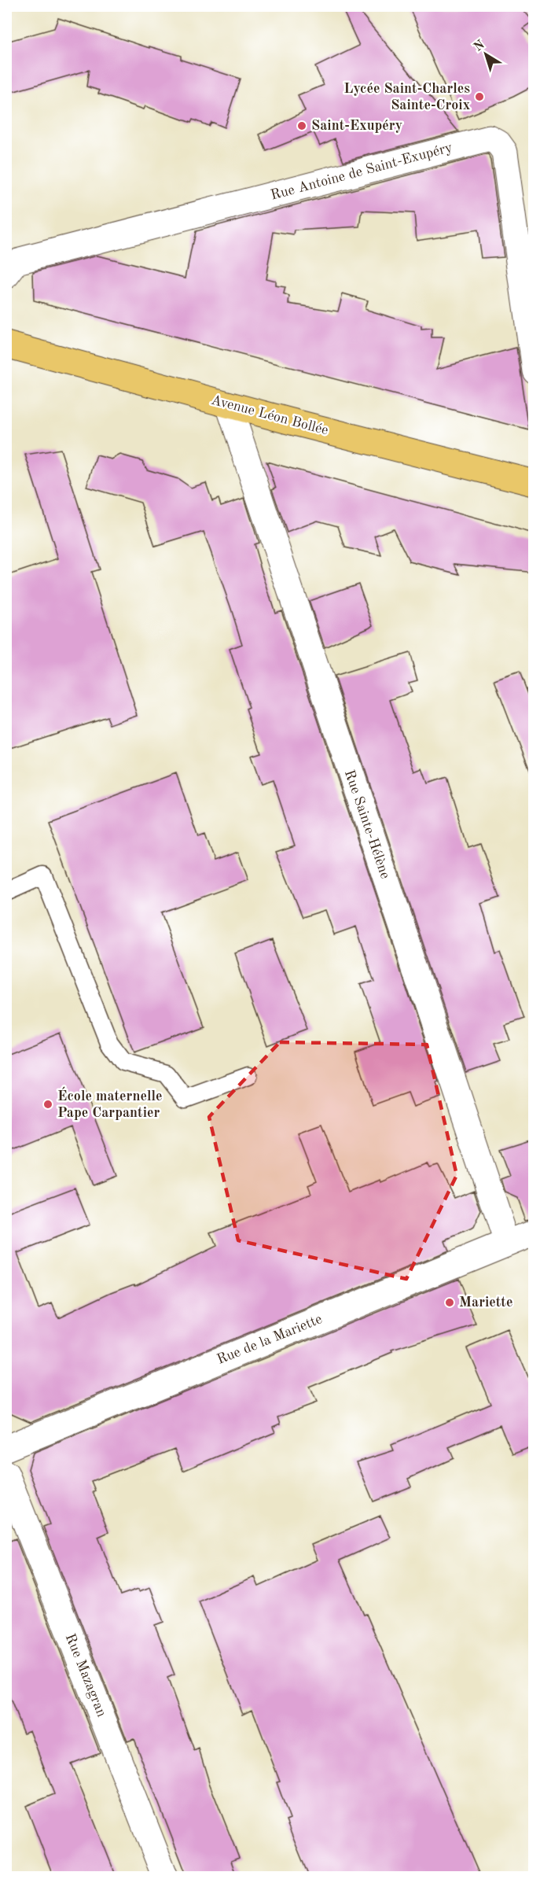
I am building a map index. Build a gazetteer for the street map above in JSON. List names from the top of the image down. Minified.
{"streets":{"main road":["Avenue Léon Bollée"],"street":["Rue Antoine de Saint-Exupéry","Rue Sainte-Hélène","Rue de la Mariette","Rue Mazagran"]},"crossings":[["Avenue Léon Bollée","Rue Sainte-Hélène"],["Rue Sainte-Hélène","Rue de la Mariette"]],"places":["Lycée Saint-Charles Sainte-Croix","Saint-Exupéry","École maternelle Pape Carpantier","Mariette"],"north":"top left"}
